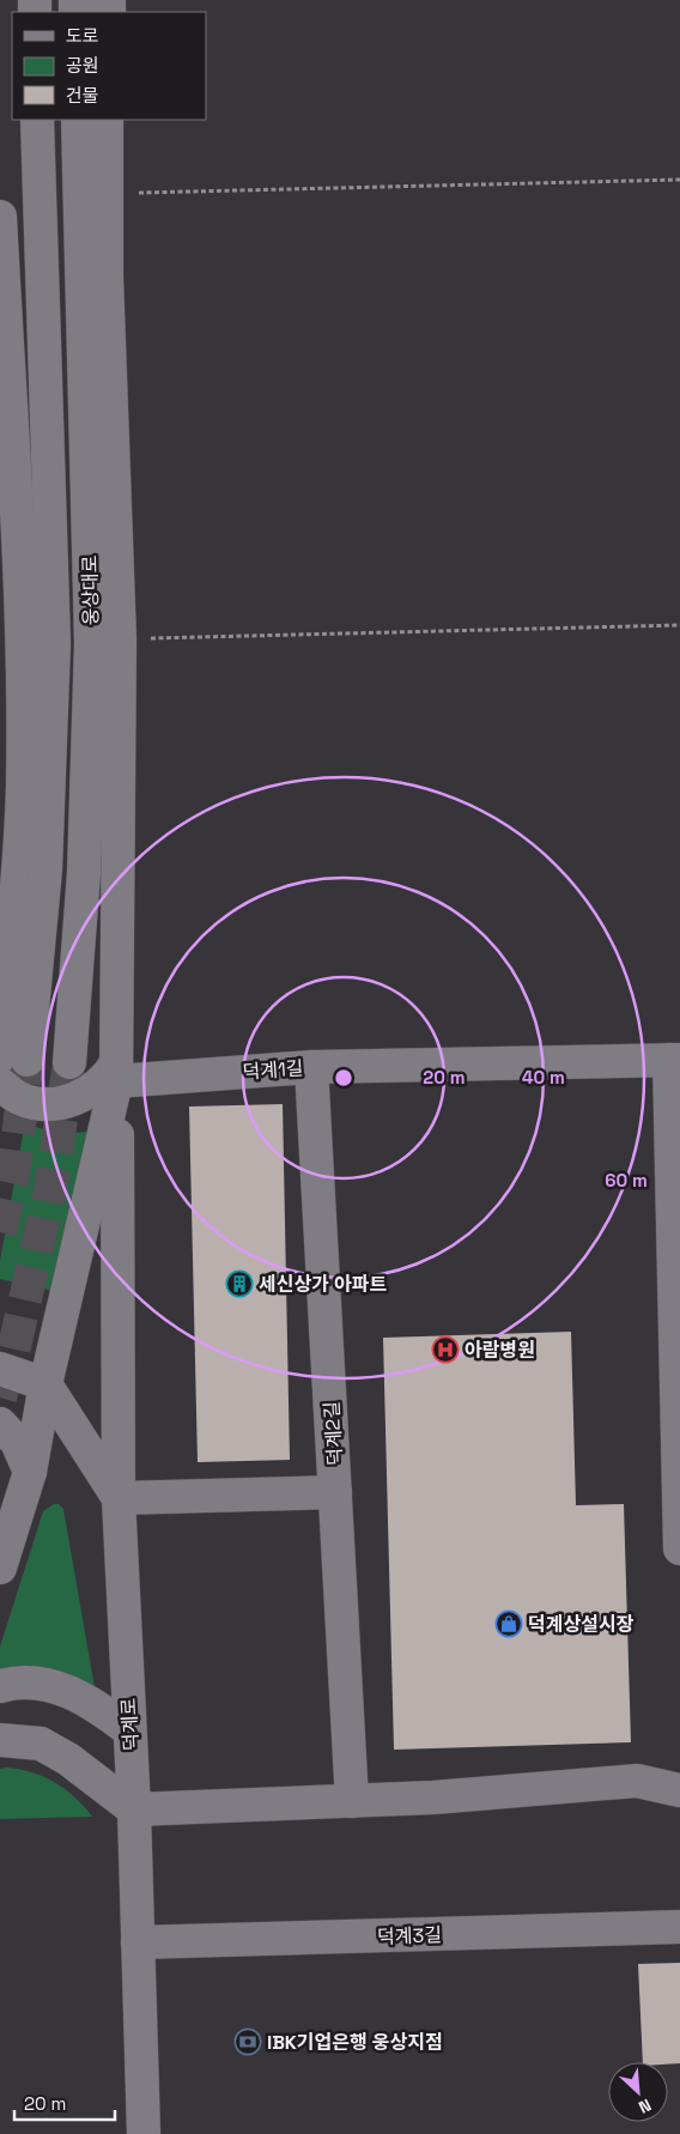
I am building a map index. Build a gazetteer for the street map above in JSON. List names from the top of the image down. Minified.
{"streets":{"main road":["웅상대로","덕계1길","덕계2길","덕계로","덕계3길"]},"crossings":[["덕계1길","덕계2길"],["덕계1길","덕계로"],["덕계로","덕계3길"]],"places":{"building":["세신상가 아파트"],"hospital":["아람병원"],"shop":["덕계상설시장"],"bank":["IBK기업은행 웅상지점"]},"legend":["도로","공원","건물"],"scale_bar":"20 m","north":"bottom right","rings":["20 m","40 m","60 m"]}
